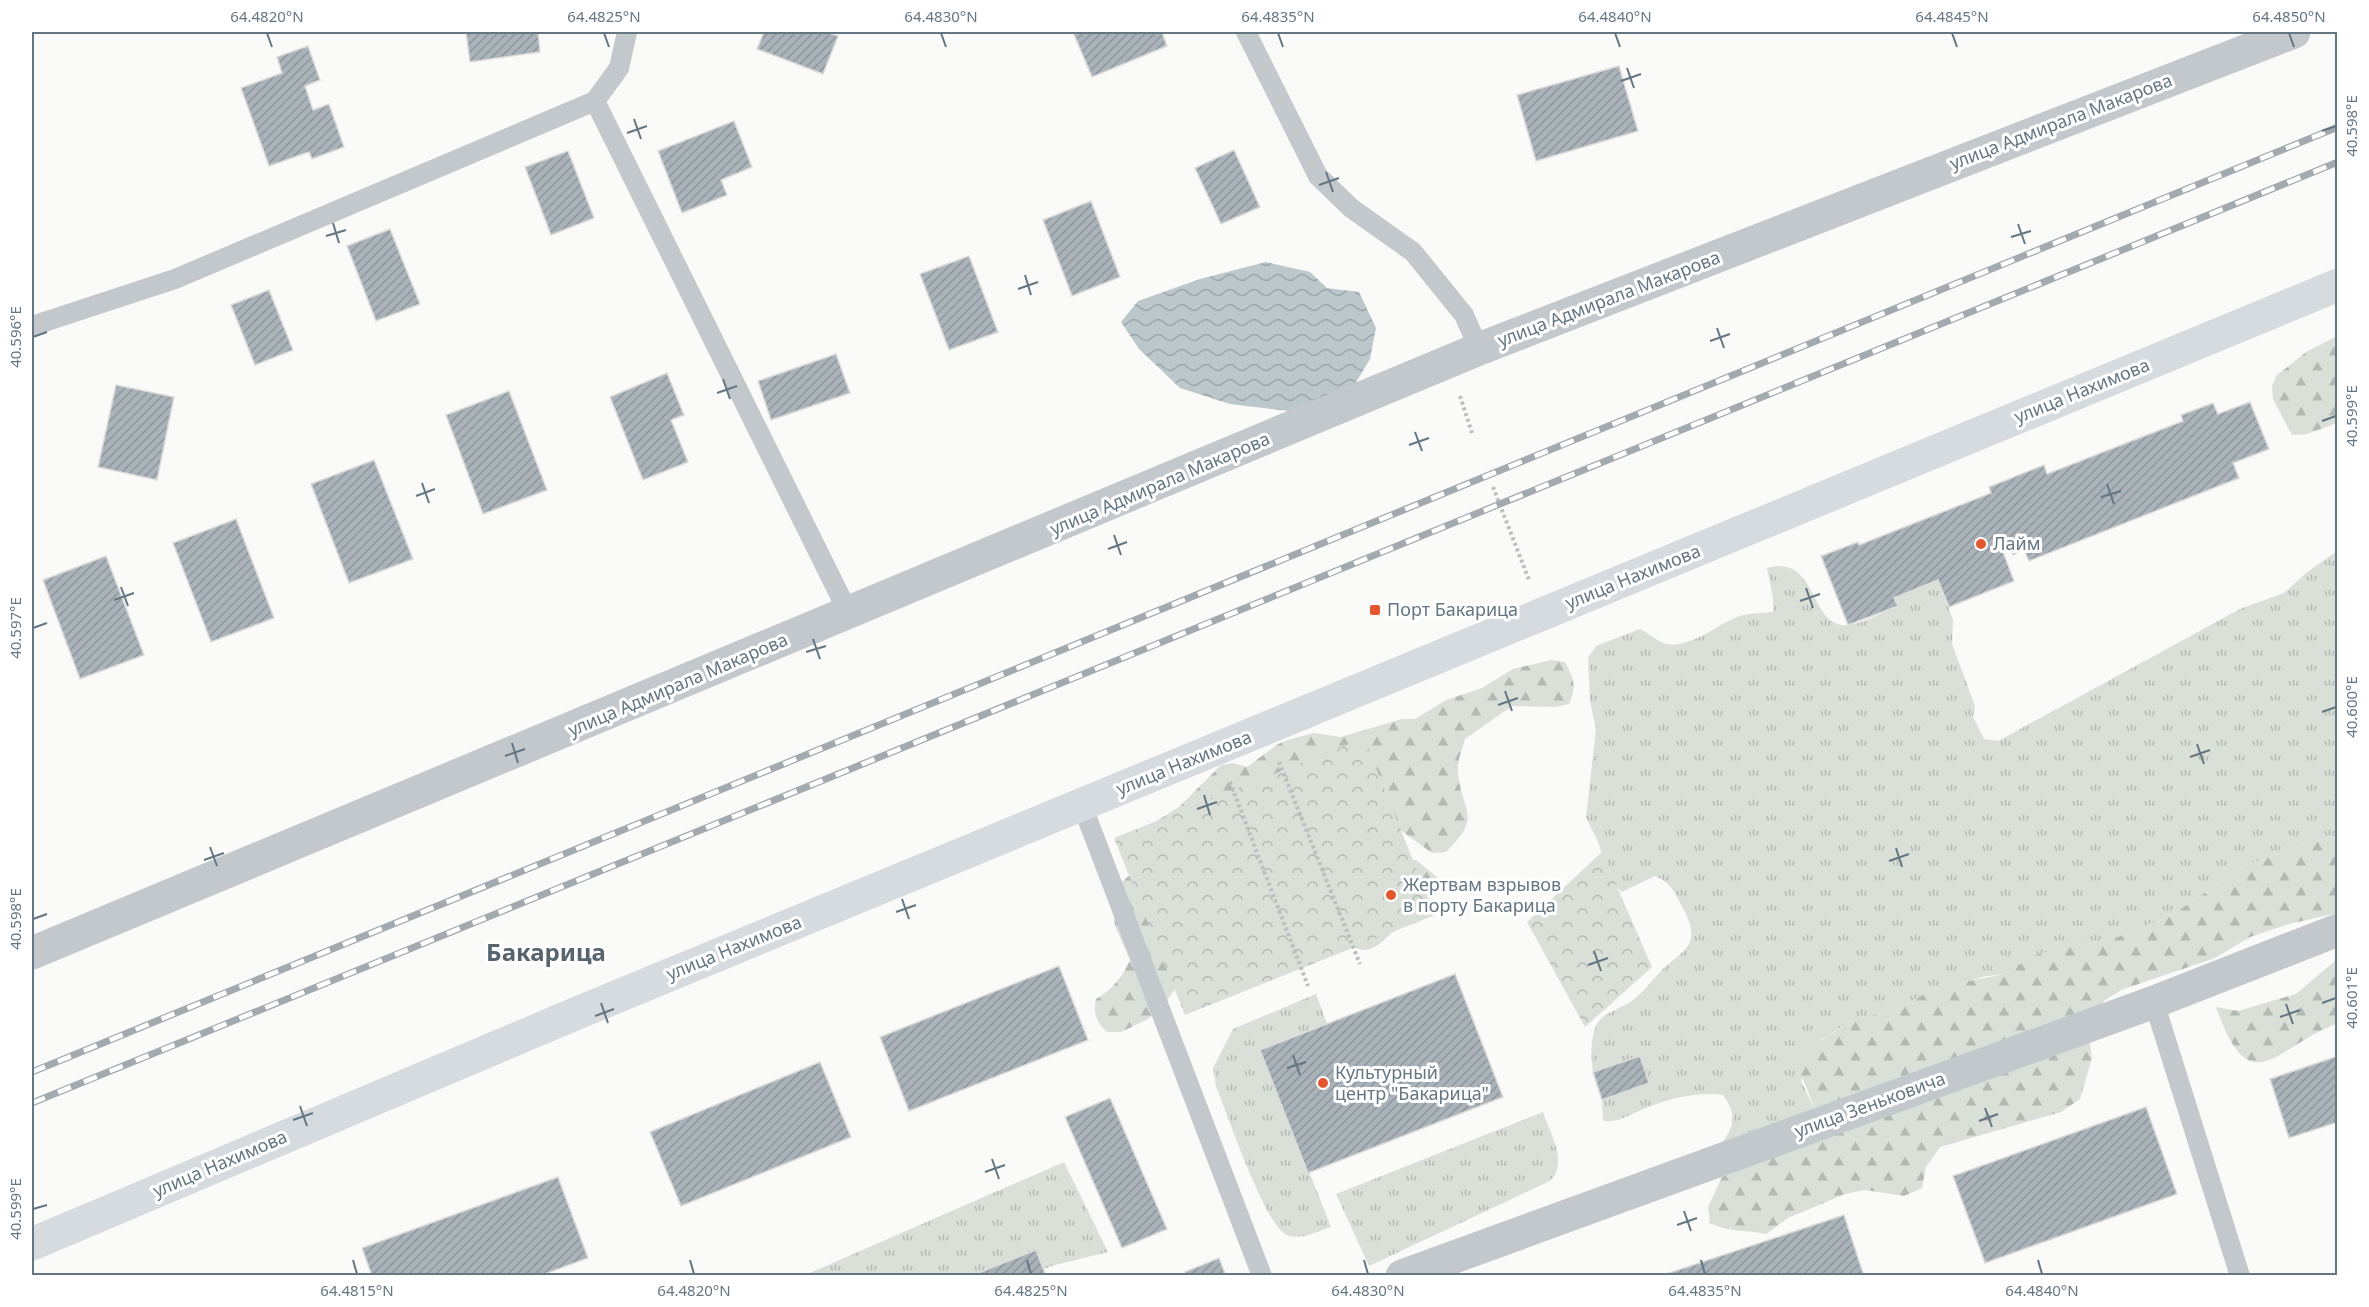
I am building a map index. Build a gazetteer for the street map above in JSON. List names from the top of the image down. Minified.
{"streets":{"main road":["улица Нахимова"],"street":["улица Адмирала Макарова","улица Зеньковича"]},"districts":["Бакарица"],"places":{"other":["Лайм","Жертвам взрывов в порту Бакарица","Культурный центр \"Бакарица\""],"transit":["Порт Бакарица"]},"coordinates":["64.4820°N","64.4825°N","64.4830°N","64.4835°N","64.4840°N","64.4845°N","64.4850°N","40.598°E","40.596°E","40.599°E","40.597°E","40.600°E","40.601°E","64.4815°N"]}
